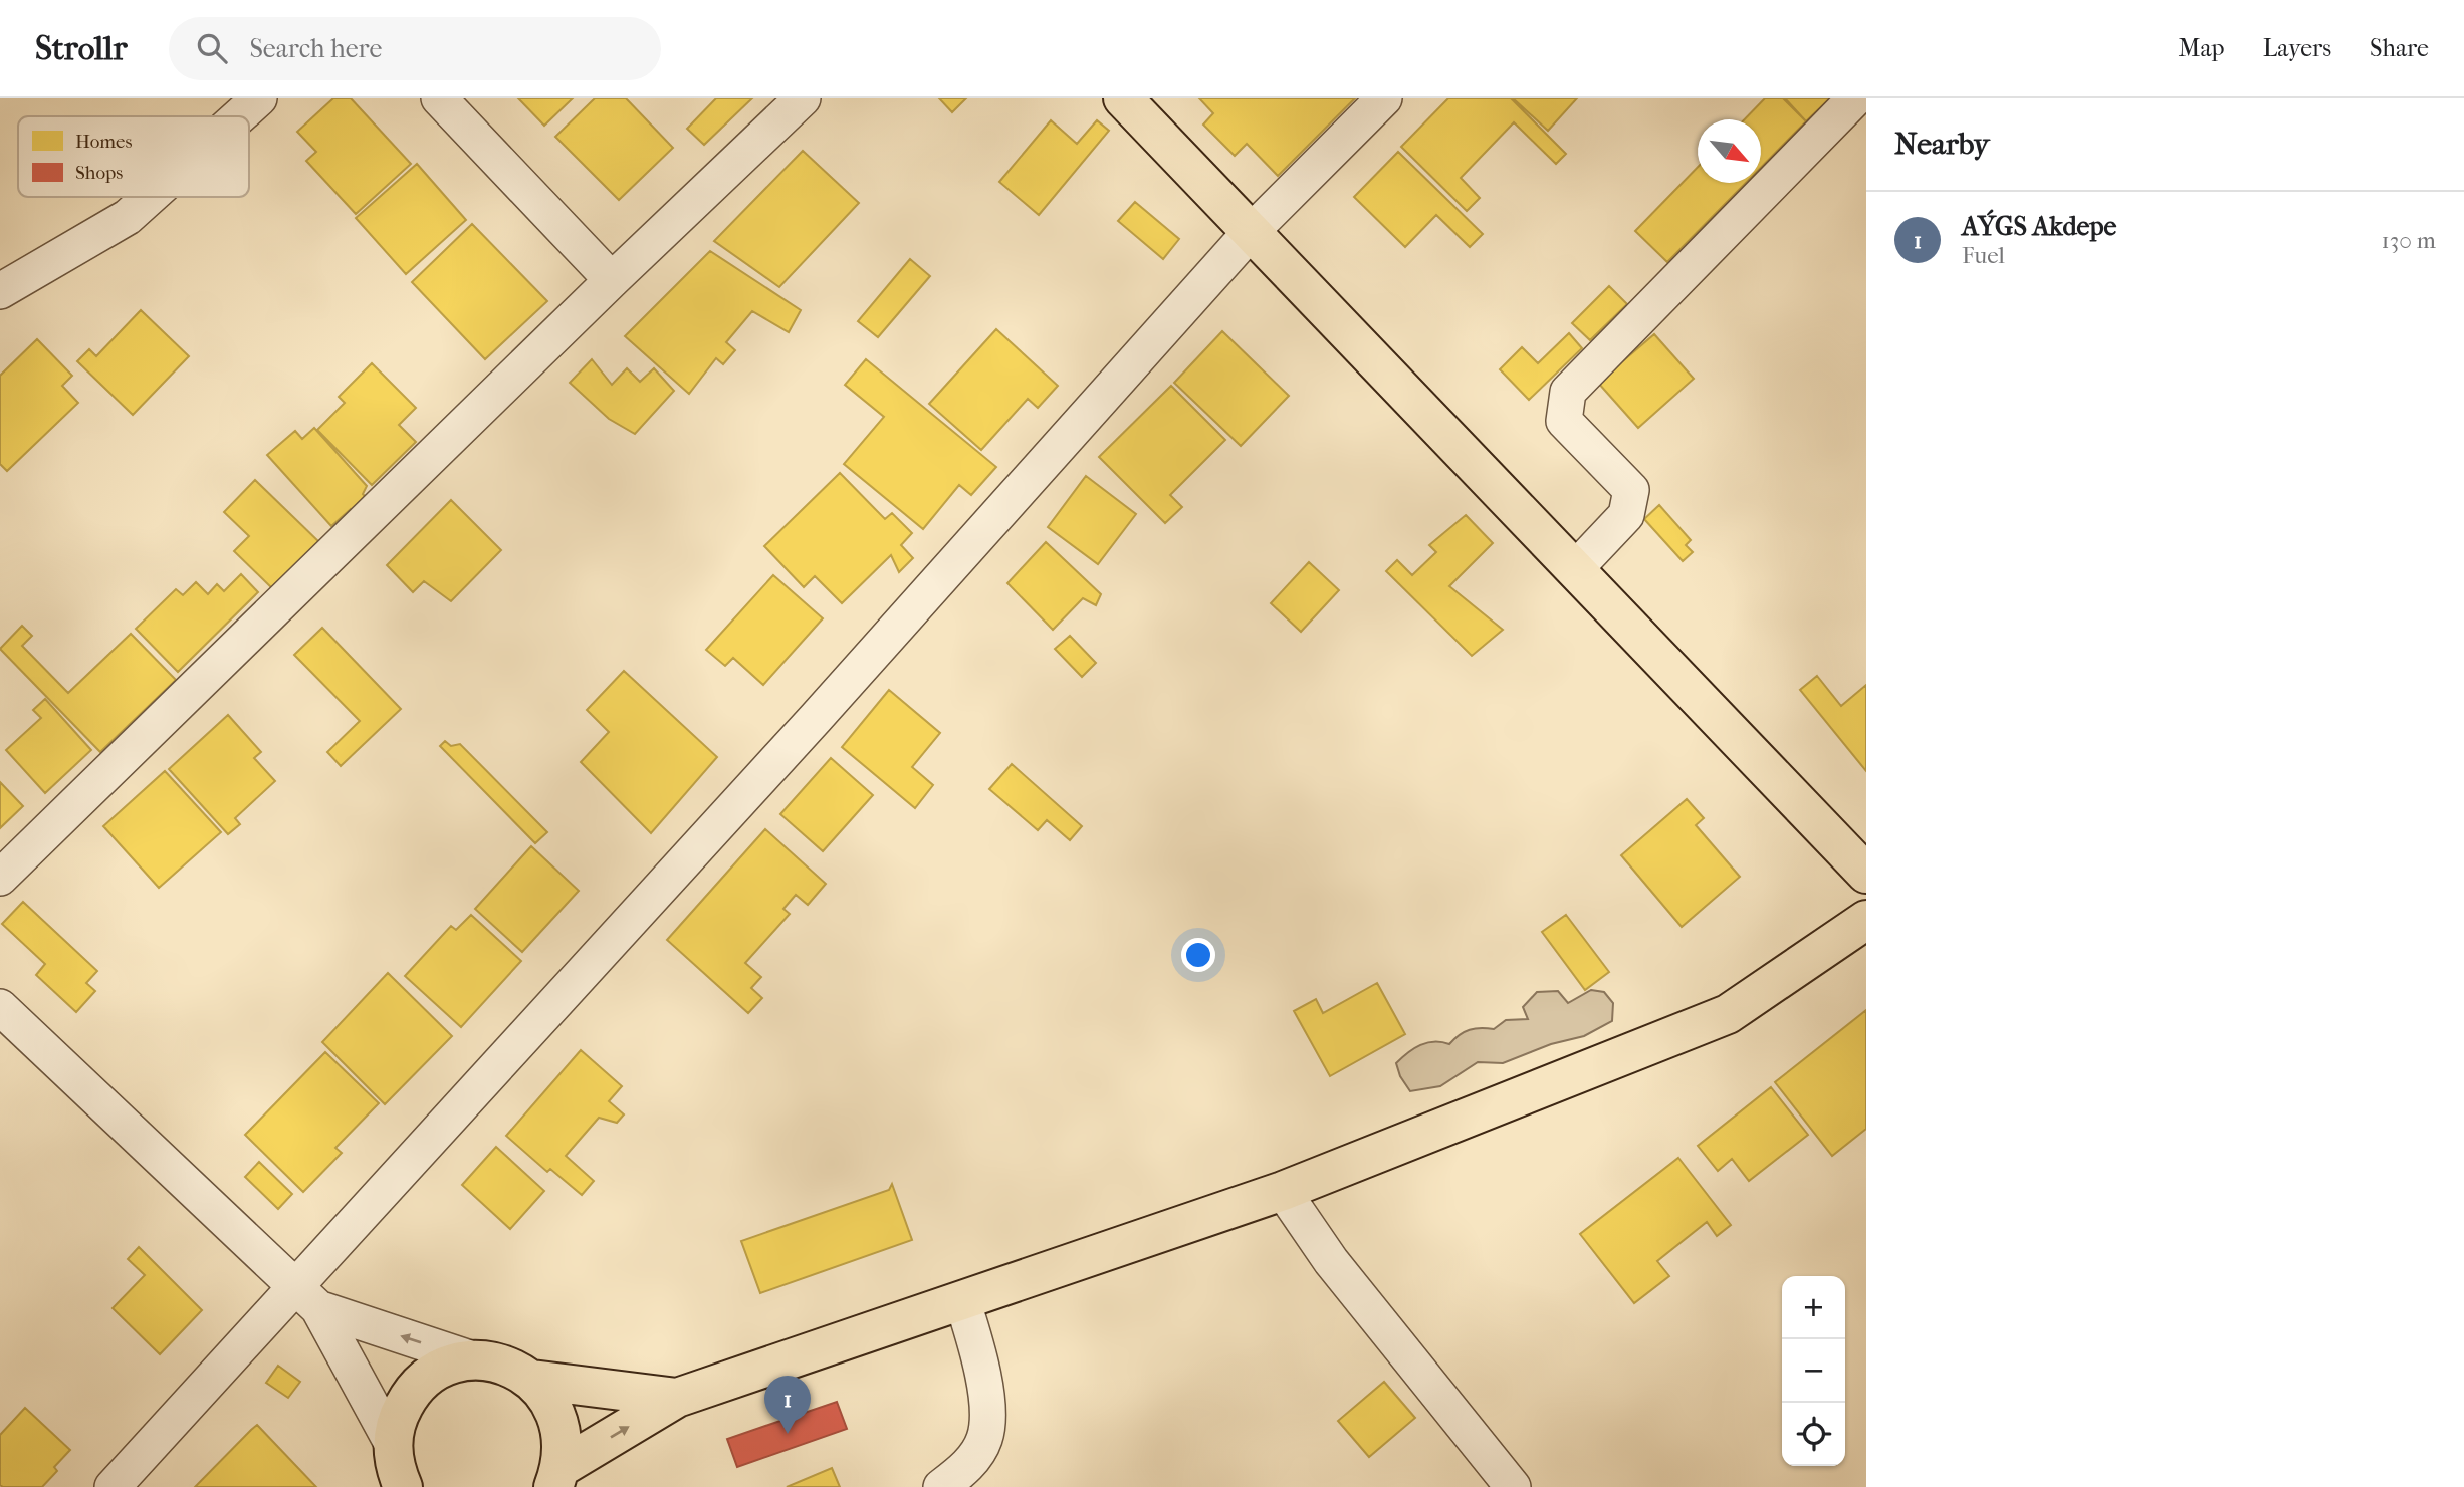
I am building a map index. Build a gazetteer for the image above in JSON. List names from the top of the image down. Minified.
{"legend":["Homes","Shops"],"north":"bottom right","page":{"header":"Strollr","search":"Search here","nav":["Map","Layers","Share"],"heading":"Nearby","list":[{"mark":"1","name":"AÝGS Akdepe","note":"Fuel","value":"130 m"}],"map_buttons":["+","−"],"pins":"1"}}
